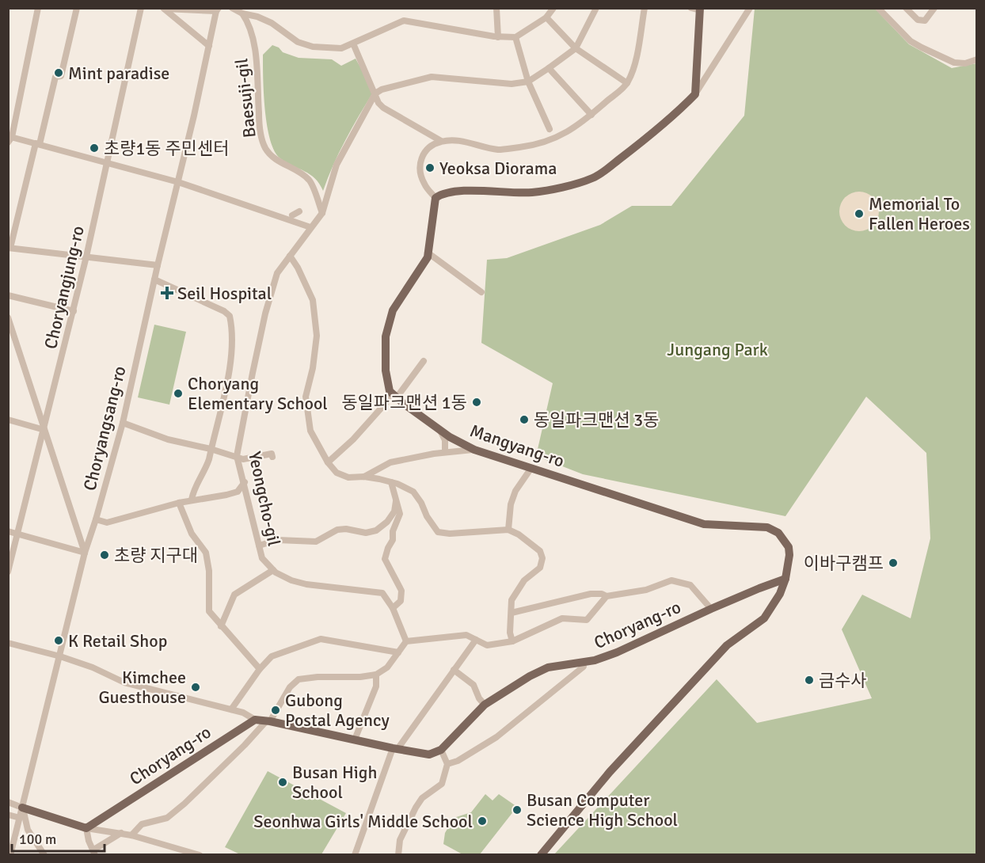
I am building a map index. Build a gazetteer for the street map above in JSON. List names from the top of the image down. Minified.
{"streets":{"main road":["Mangyang-ro","Choryang-ro"],"street":["Baesuji-gil","Choryangjung-ro","Choryangsang-ro","Yeongcho-gil"]},"crossings":[["Baesuji-gil","Yeongcho-gil"],["Mangyang-ro","Choryang-ro"]],"parks":["Jungang Park"],"places":{"other":["Mint paradise","초량1동 주민센터","Yeoksa Diorama","Memorial To Fallen Heroes","Choryang Elementary School","동일파크맨션 1동","동일파크맨션 3동","초량 지구대","이바구캠프","K Retail Shop","금수사","Kimchee Guesthouse","Gubong Postal Agency","Busan High School","Busan Computer Science High School","Seonhwa Girls' Middle School"],"health":["Seil Hospital"]},"scale_bar":"100 m"}
